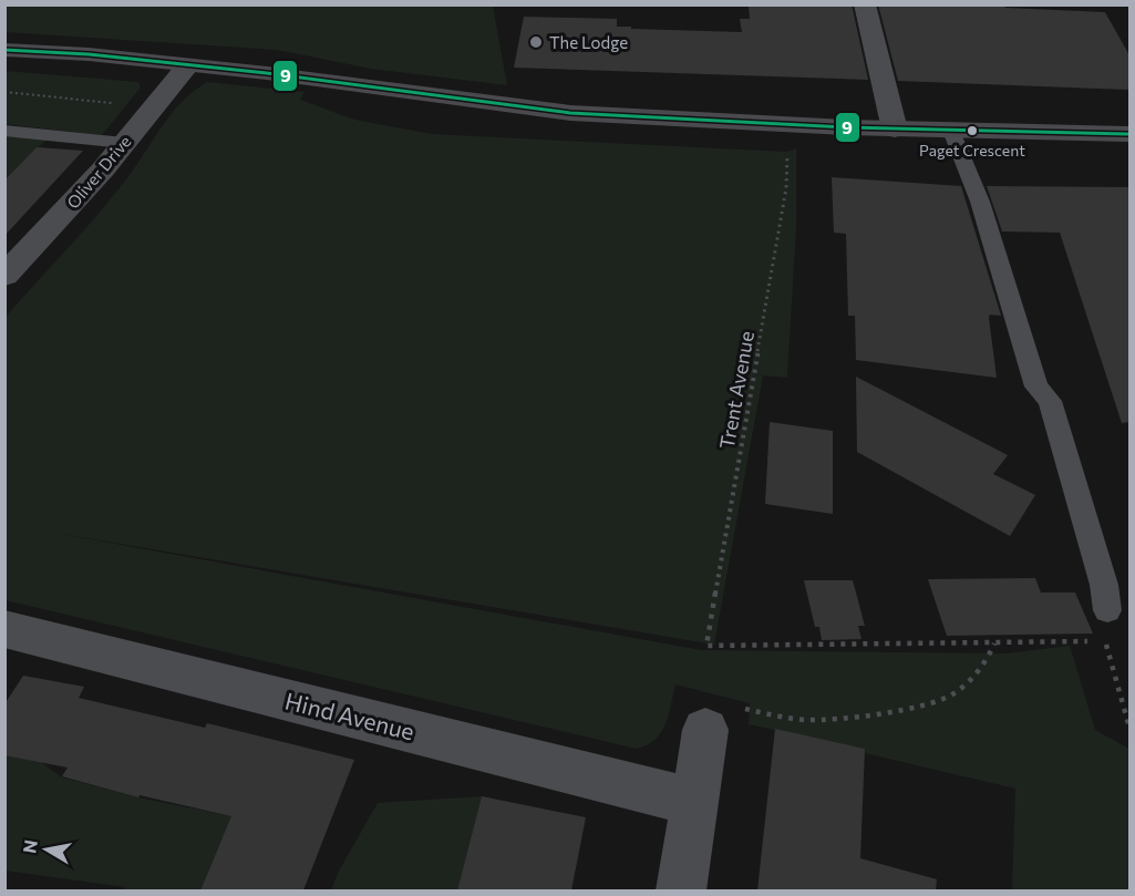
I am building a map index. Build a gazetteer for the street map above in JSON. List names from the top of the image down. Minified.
{"streets":{"street":["Oliver Drive","Hind Avenue"],"path":["Trent Avenue"]},"places":["The Lodge","Paget Crescent"],"lines":["transit line 9"],"north":"left"}
